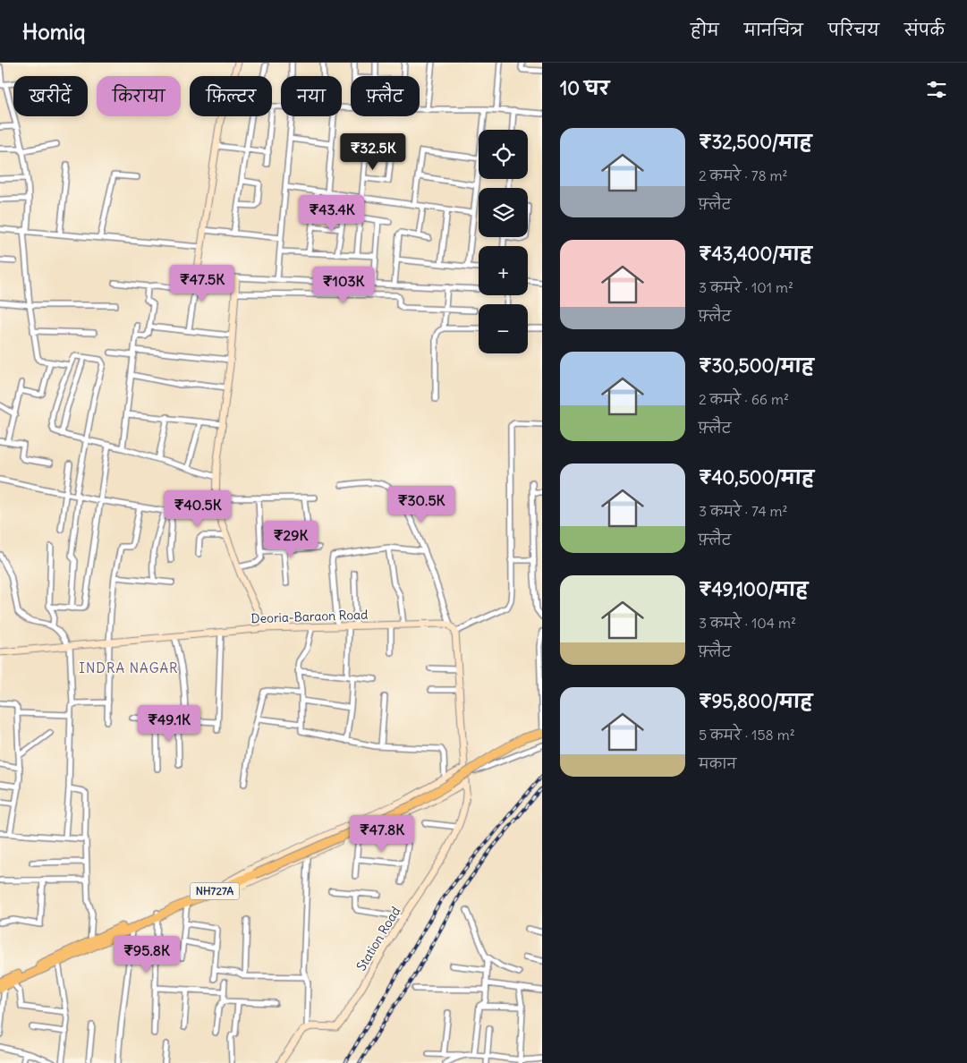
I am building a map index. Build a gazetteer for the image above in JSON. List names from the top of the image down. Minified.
{"streets":{"highway":["NH727A"],"street":["Deoria-Baraon Road","Station Road"]},"districts":["INDRA NAGAR"],"page":{"header":"Homiq","nav":["होम","मानचित्र","परिचय","संपर्क"],"heading":"10 घर","chip":["खरीदें","किराया","फ़िल्टर","नया","फ़्लैट"],"list":[{"name":"₹32,500/माह","note":"2 कमरे · 78 m² · फ़्लैट"},{"name":"₹43,400/माह","note":"3 कमरे · 101 m² · फ़्लैट"},{"name":"₹30,500/माह","note":"2 कमरे · 66 m² · फ़्लैट"},{"name":"₹40,500/माह","note":"3 कमरे · 74 m² · फ़्लैट"},{"name":"₹49,100/माह","note":"3 कमरे · 104 m² · फ़्लैट"},{"name":"₹95,800/माह","note":"5 कमरे · 158 m² · मकान"}],"map_buttons":["+","−"],"price":["₹32.5K","₹43.4K","₹47.5K","₹103K","₹30.5K","₹40.5K","₹29K","₹49.1K","₹47.8K","₹95.8K"]}}
